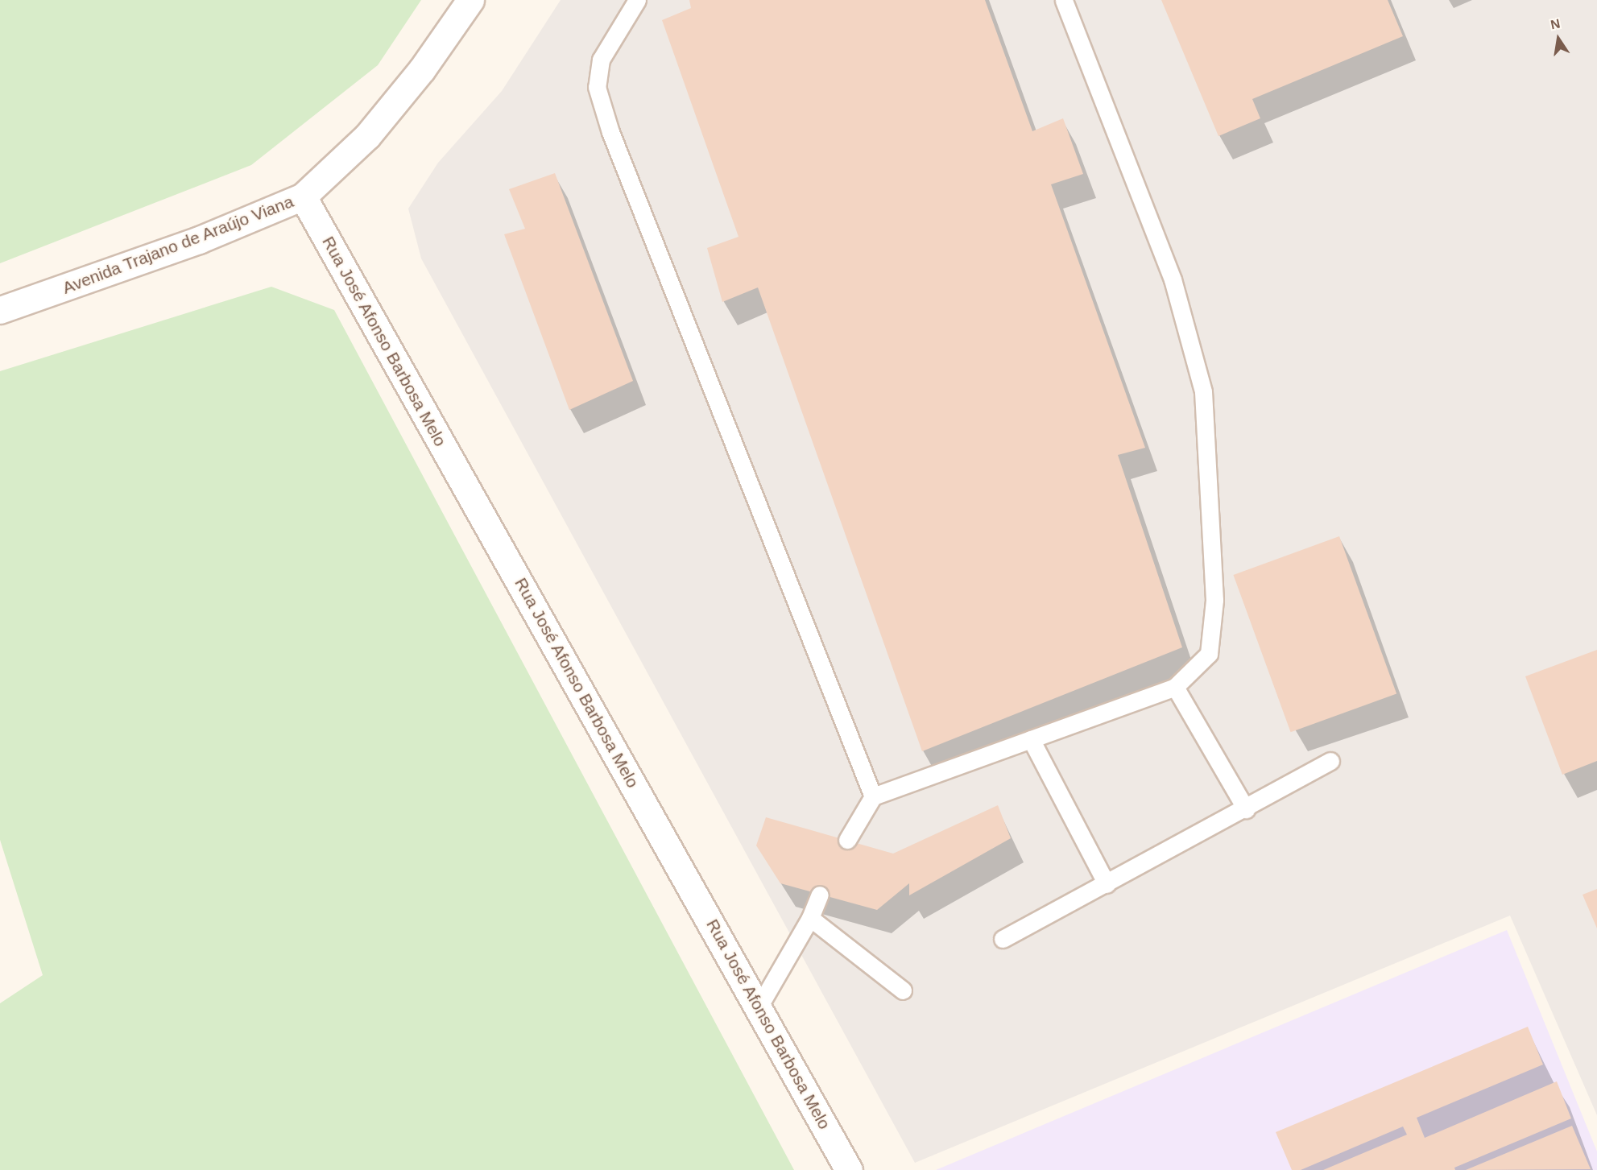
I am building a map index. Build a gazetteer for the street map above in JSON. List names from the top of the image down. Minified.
{"streets":{"street":["Avenida Trajano de Araújo Viana","Rua José Afonso Barbosa Melo"]},"crossings":[["Avenida Trajano de Araújo Viana","Rua José Afonso Barbosa Melo"]],"north":"top"}
